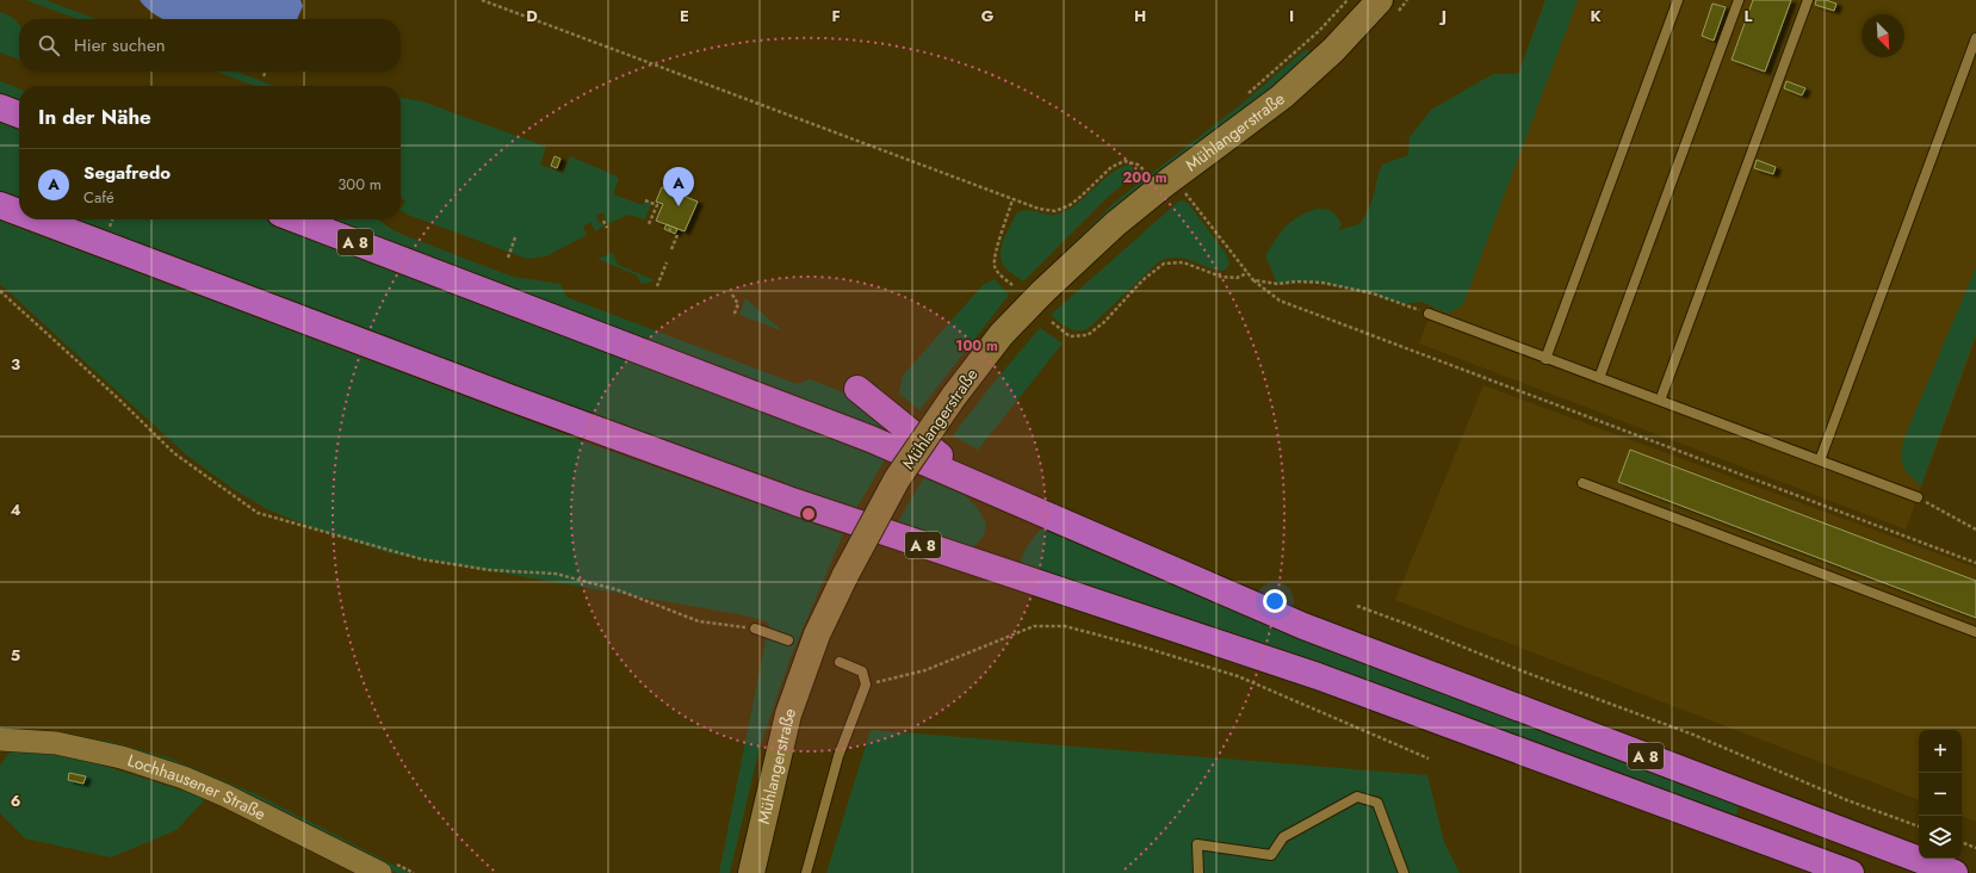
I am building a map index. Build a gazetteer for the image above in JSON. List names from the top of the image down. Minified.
{"streets":{"highway":["A 8"],"main road":["Mühlangerstraße"],"street":["Lochhausener Straße"]},"north":"bottom right","page":{"search":"Hier suchen","heading":"In der Nähe","list":[{"mark":"A","name":"Segafredo","note":"Café","value":"300 m"}],"pins":"A","map_buttons":["+","−"]},"grid":{"columns":["D","E","F","G","H","I","J","K","L"],"rows":["3","4","5","6"]},"rings":["200 m","100 m"]}
